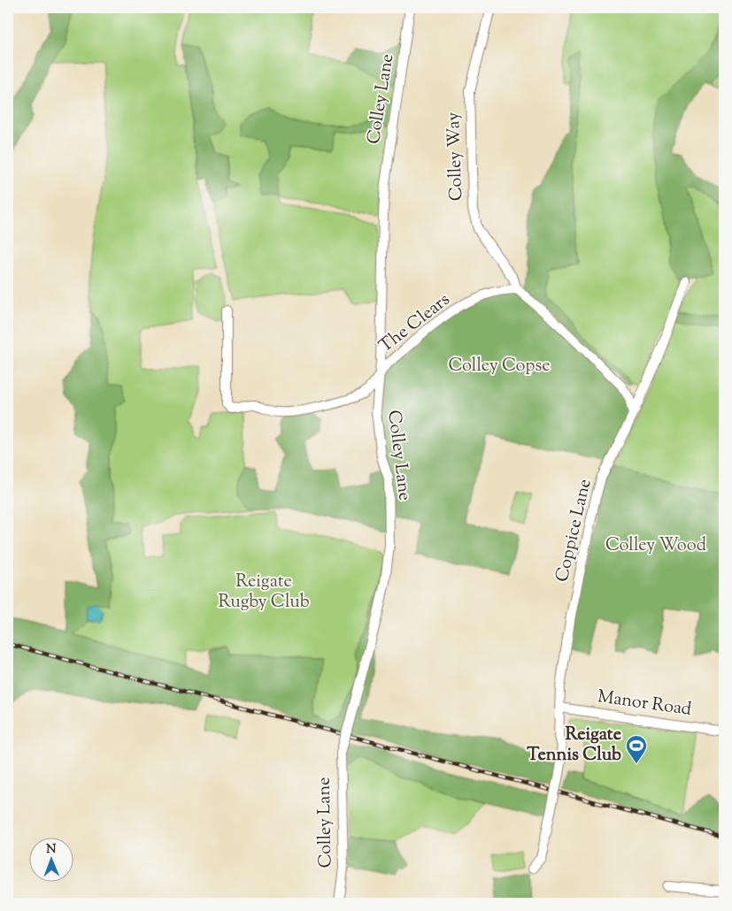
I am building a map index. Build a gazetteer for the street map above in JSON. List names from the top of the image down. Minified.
{"streets":{"street":["Colley Lane","Colley Way","The Clears","Coppice Lane","Manor Road"]},"crossings":[["Colley Lane","The Clears"],["Colley Way","The Clears"],["Coppice Lane","Manor Road"]],"parks":["Colley Copse","Colley Wood","Reigate Rugby Club"],"places":{"sports":["Reigate Tennis Club"]},"north":"top"}
